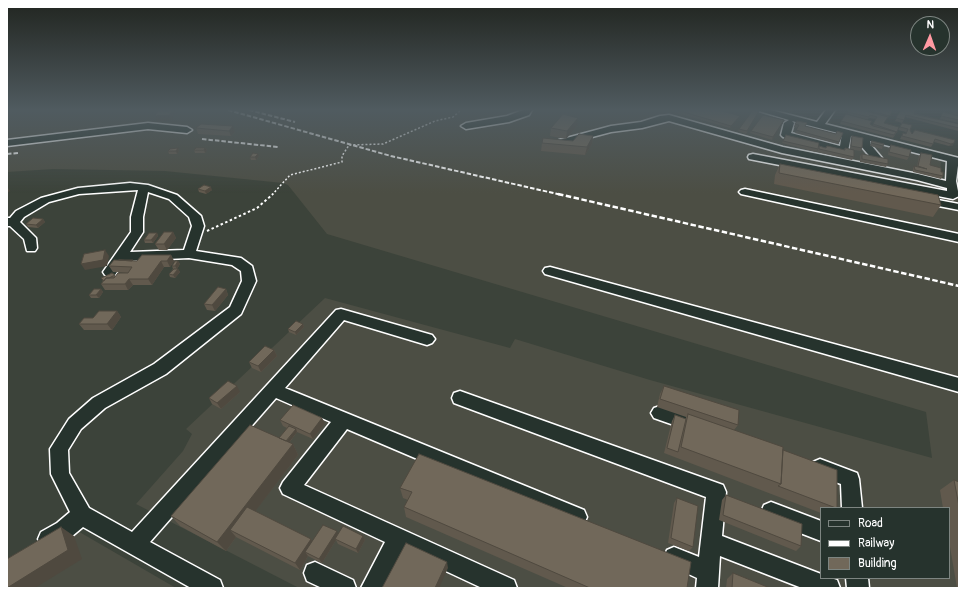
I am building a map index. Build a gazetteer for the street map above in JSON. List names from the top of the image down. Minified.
{"legend":["Road","Railway","Building"],"north":"top"}
